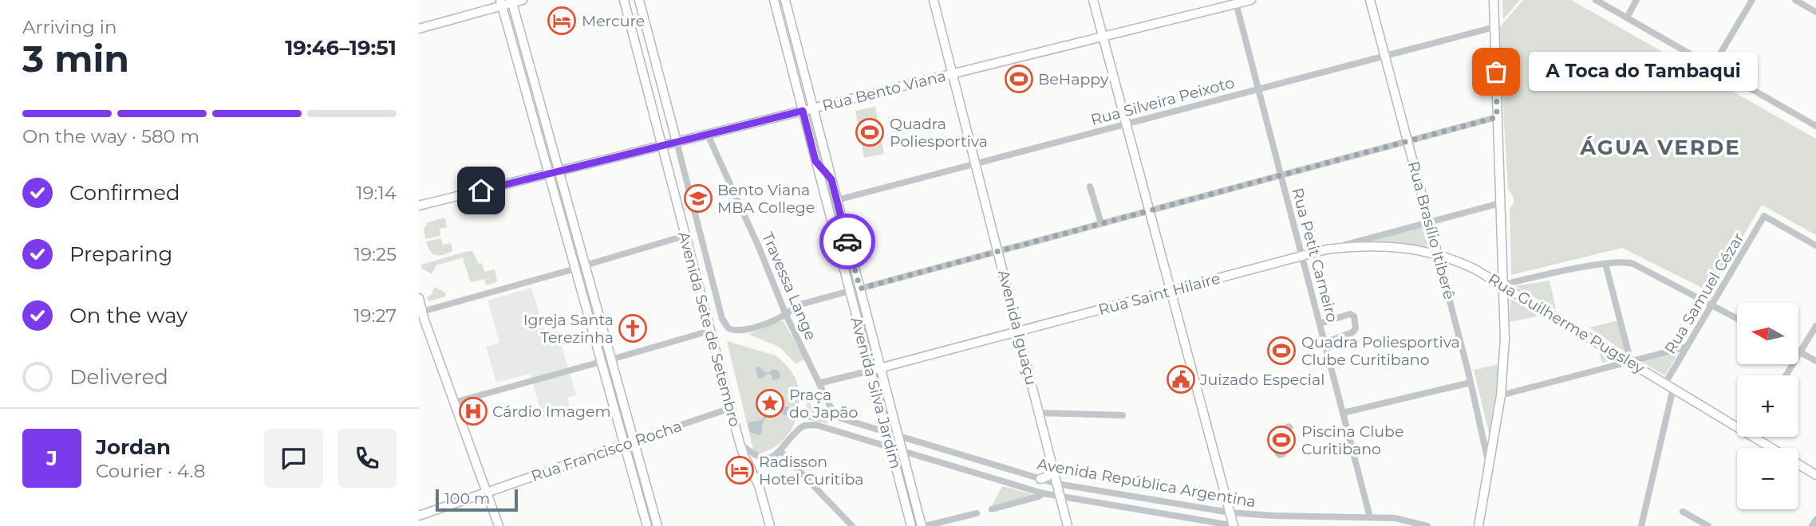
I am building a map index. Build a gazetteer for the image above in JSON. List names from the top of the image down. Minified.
{"streets":{"main road":["Rua Bento Viana","Rua Brasílio Itiberê","Rua Saint Hilaire","Rua Guilherme Pugsley","Avenida Iguaçu","Avenida Sete de Setembro","Avenida Silva Jardim","Rua Francisco Rocha"],"street":["Rua Silveira Peixoto","Rua Petit Carneiro","Travessa Lange","Rua Samuel Cézar","Avenida República Argentina"]},"crossings":[["Rua Bento Viana","Rua Petit Carneiro"],["Rua Bento Viana","Travessa Lange"],["Rua Bento Viana","Avenida Iguaçu"],["Rua Bento Viana","Avenida Sete de Setembro"],["Rua Bento Viana","Avenida Silva Jardim"],["Rua Silveira Peixoto","Rua Brasílio Itiberê"],["Rua Silveira Peixoto","Rua Petit Carneiro"],["Rua Silveira Peixoto","Avenida Iguaçu"],["Rua Silveira Peixoto","Avenida Silva Jardim"],["Rua Brasílio Itiberê","Rua Saint Hilaire"],["Rua Brasílio Itiberê","Rua Guilherme Pugsley"],["Rua Petit Carneiro","Rua Saint Hilaire"],["Rua Petit Carneiro","Avenida República Argentina"],["Travessa Lange","Rua Saint Hilaire"],["Travessa Lange","Avenida Sete de Setembro"],["Travessa Lange","Avenida República Argentina"],["Rua Samuel Cézar","Rua Guilherme Pugsley"],["Rua Saint Hilaire","Rua Guilherme Pugsley"],["Rua Saint Hilaire","Avenida Iguaçu"],["Rua Saint Hilaire","Avenida Silva Jardim"],["Avenida Iguaçu","Avenida República Argentina"],["Avenida Sete de Setembro","Rua Francisco Rocha"],["Avenida Silva Jardim","Avenida República Argentina"]],"districts":["ÁGUA VERDE"],"places":{"hotel":["Mercure","Radisson Hotel Curitiba"],"other":["A Toca do Tambaqui"],"sports":["BeHappy","Quadra Poliesportiva","Quadra Poliesportiva Clube Curitibano","Piscina Clube Curitibano"],"school or university":["Bento Viana MBA College"],"church":["Igreja Santa Terezinha"],"public building":["Juizado Especial"],"place":["Praça do Japão"],"hospital":["Cárdio Imagem"]},"scale_bar":"100 m","north":"left","page":{"heading":["3 min","Arriving in","19:46–19:51"],"panel":["Jordan","Courier · 4.8"],"bubble":"A Toca do Tambaqui","bar":"On the way · 580 m","list":[["Confirmed","19:14"],["Preparing","19:25"],["On the way","19:27"],"Delivered"],"map_buttons":["+","−"],"round":"J","scale":"100 m"}}
